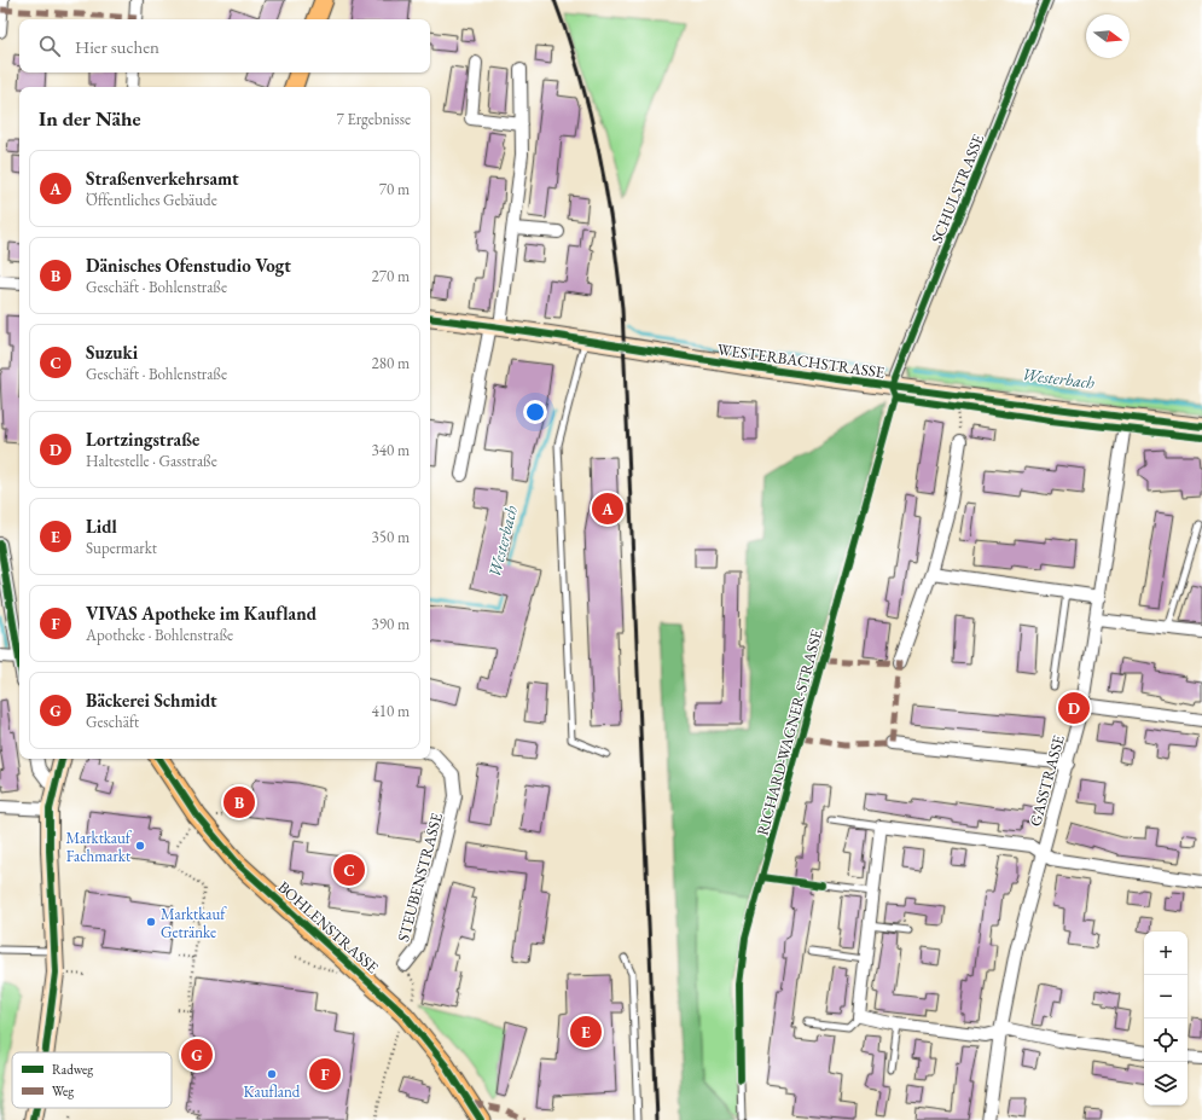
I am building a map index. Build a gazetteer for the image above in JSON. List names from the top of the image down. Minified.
{"streets":{"main road":["WESTERBACHSTRASSE","BOHLENSTRASSE"],"street":["SCHULSTRASSE","GASSTRASSE","STEUBENSTRASSE"],"cycle path":["RICHARD-WAGNER-STRASSE"]},"crossings":[["SCHULSTRASSE","WESTERBACHSTRASSE"],["WESTERBACHSTRASSE","GASSTRASSE"],["STEUBENSTRASSE","BOHLENSTRASSE"]],"water":["Westerbach"],"places":["Marktkauf Fachmarkt","Marktkauf Getränke","Kaufland"],"legend":["Radweg","Weg"],"north":"right","page":{"search":"Hier suchen","heading":["In der Nähe","7 Ergebnisse"],"list":[{"mark":"A","name":"Straßenverkehrsamt","note":"Öffentliches Gebäude","value":"70 m"},{"mark":"B","name":"Dänisches Ofenstudio Vogt","note":"Geschäft · Bohlenstraße","value":"270 m"},{"mark":"C","name":"Suzuki","note":"Geschäft · Bohlenstraße","value":"280 m"},{"mark":"D","name":"Lortzingstraße","note":"Haltestelle · Gasstraße","value":"340 m"},{"mark":"E","name":"Lidl","note":"Supermarkt","value":"350 m"},{"mark":"F","name":"VIVAS Apotheke im Kaufland","note":"Apotheke · Bohlenstraße","value":"390 m"},{"mark":"G","name":"Bäckerei Schmidt","note":"Geschäft","value":"410 m"}],"pins":["A","D","B","C","E","G","F"],"map_buttons":["+","−"]}}
